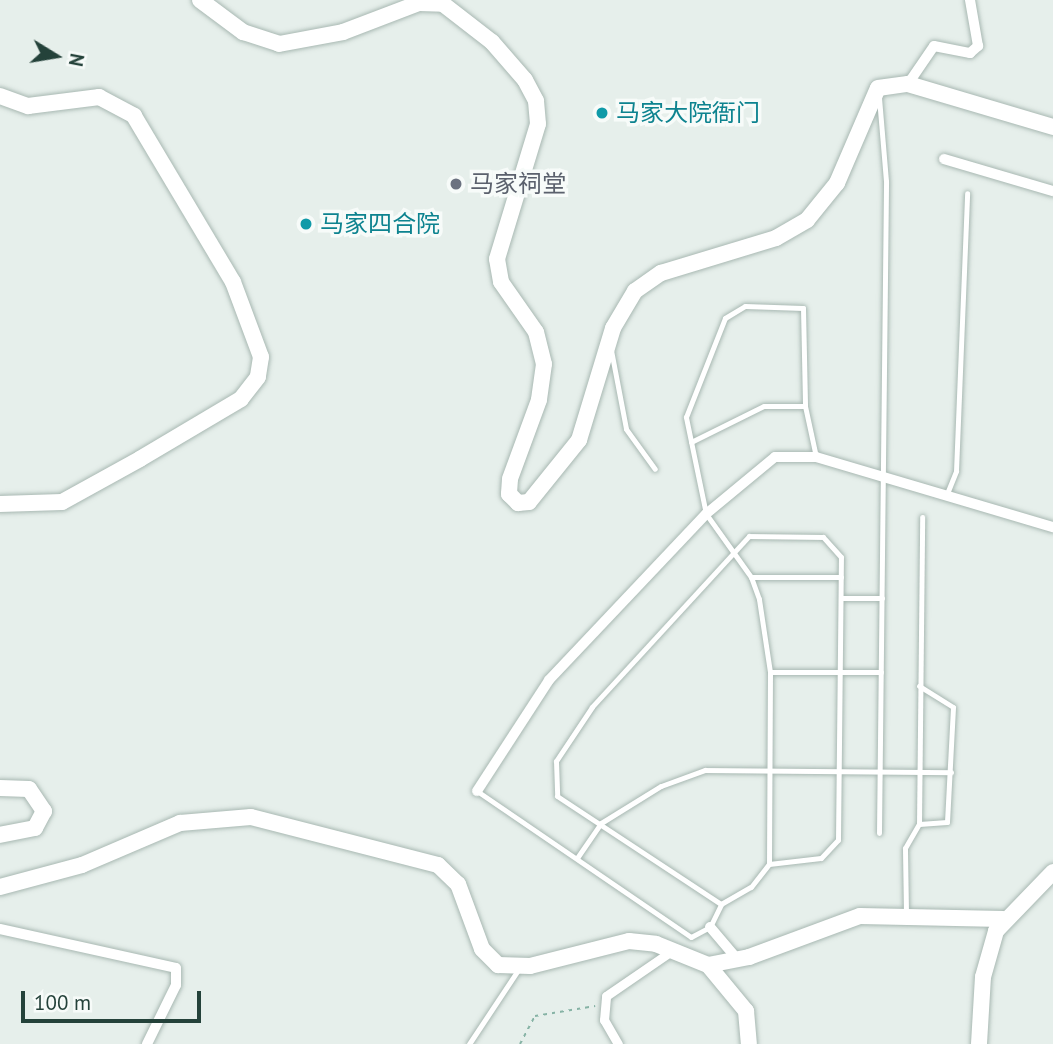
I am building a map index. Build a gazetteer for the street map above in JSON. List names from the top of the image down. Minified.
{"places":["马家大院衙门","马家祠堂","马家四合院"],"scale_bar":"100 m","north":"right"}
